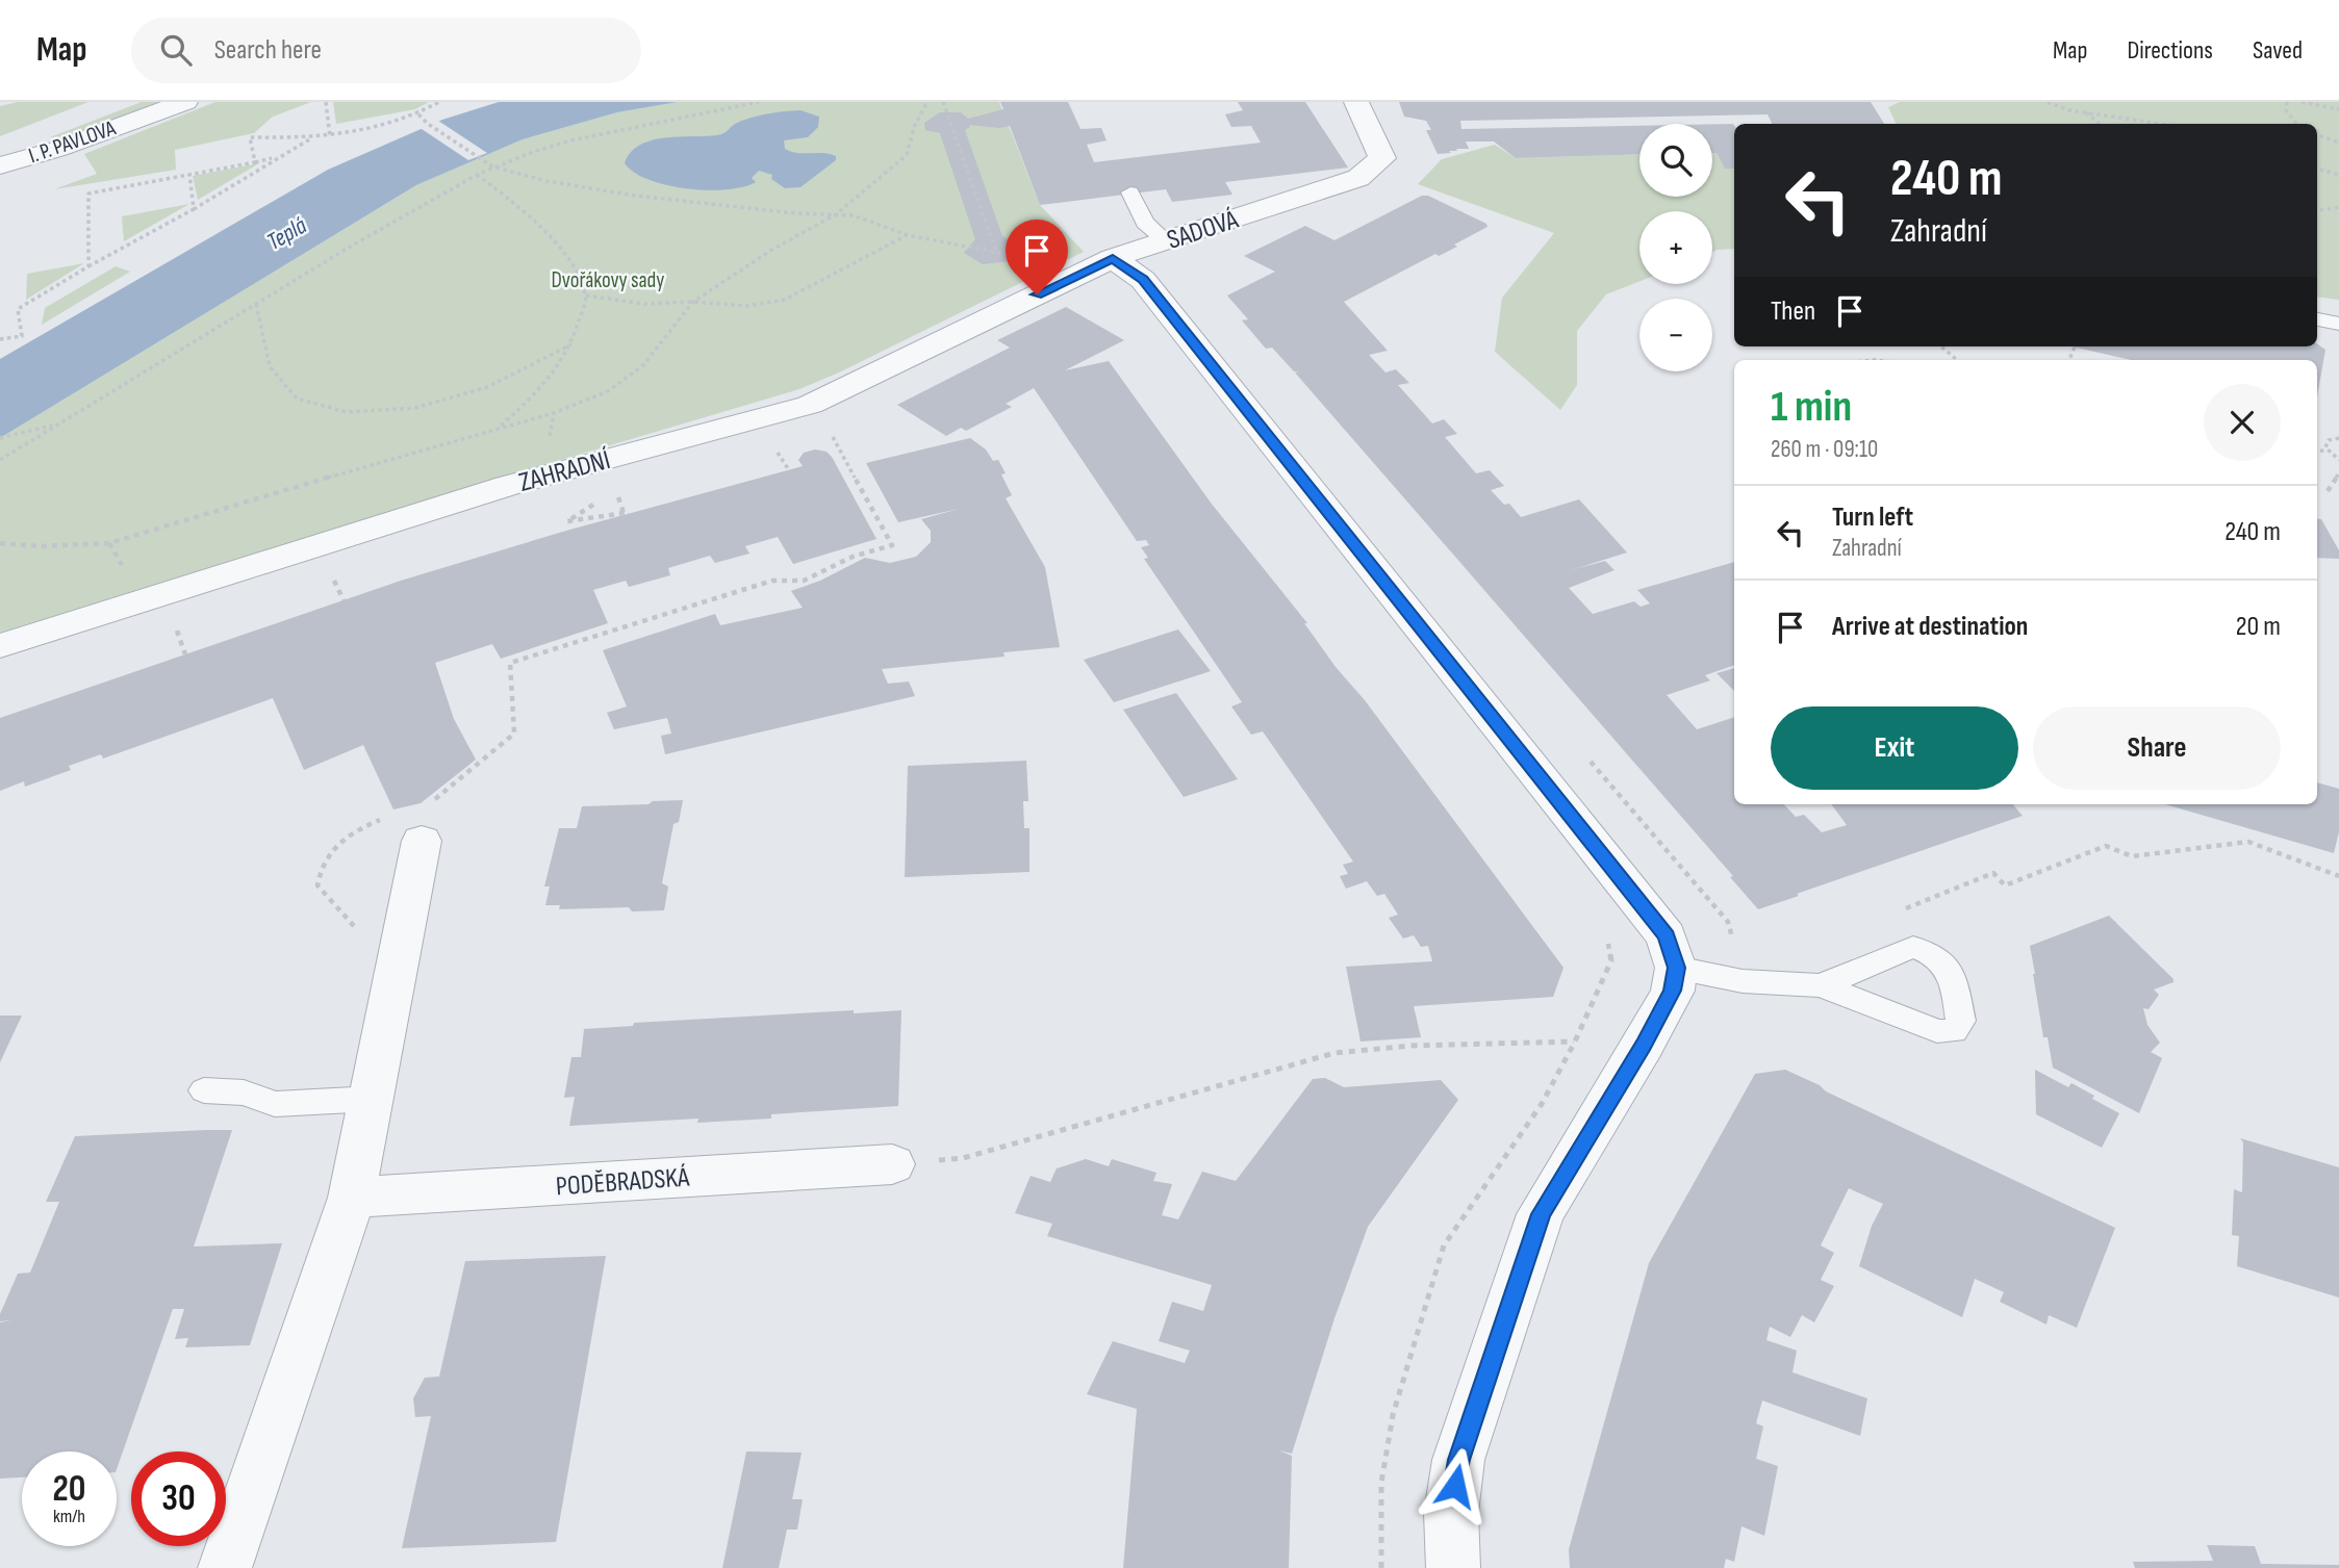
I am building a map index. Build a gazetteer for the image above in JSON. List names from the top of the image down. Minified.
{"streets":{"street":["I. P. PAVLOVA","SADOVÁ","ZAHRADNÍ","PODĚBRADSKÁ"]},"crossings":[["SADOVÁ","ZAHRADNÍ"]],"water":["Teplá"],"parks":["Dvořákovy sady"],"page":{"header":"Map","search":"Search here","nav":["Map","Directions","Saved"],"map_buttons":["+","−"],"turn":["240 m","Zahradní"],"then":"Then","heading":["1 min","260 m · 09:10"],"list":[{"name":"Turn left","note":"Zahradní","value":"240 m"},{"name":"Arrive at destination","value":"20 m"}],"buttons":["Exit","Share"],"speed":"20 km/h","limit":"30"}}
